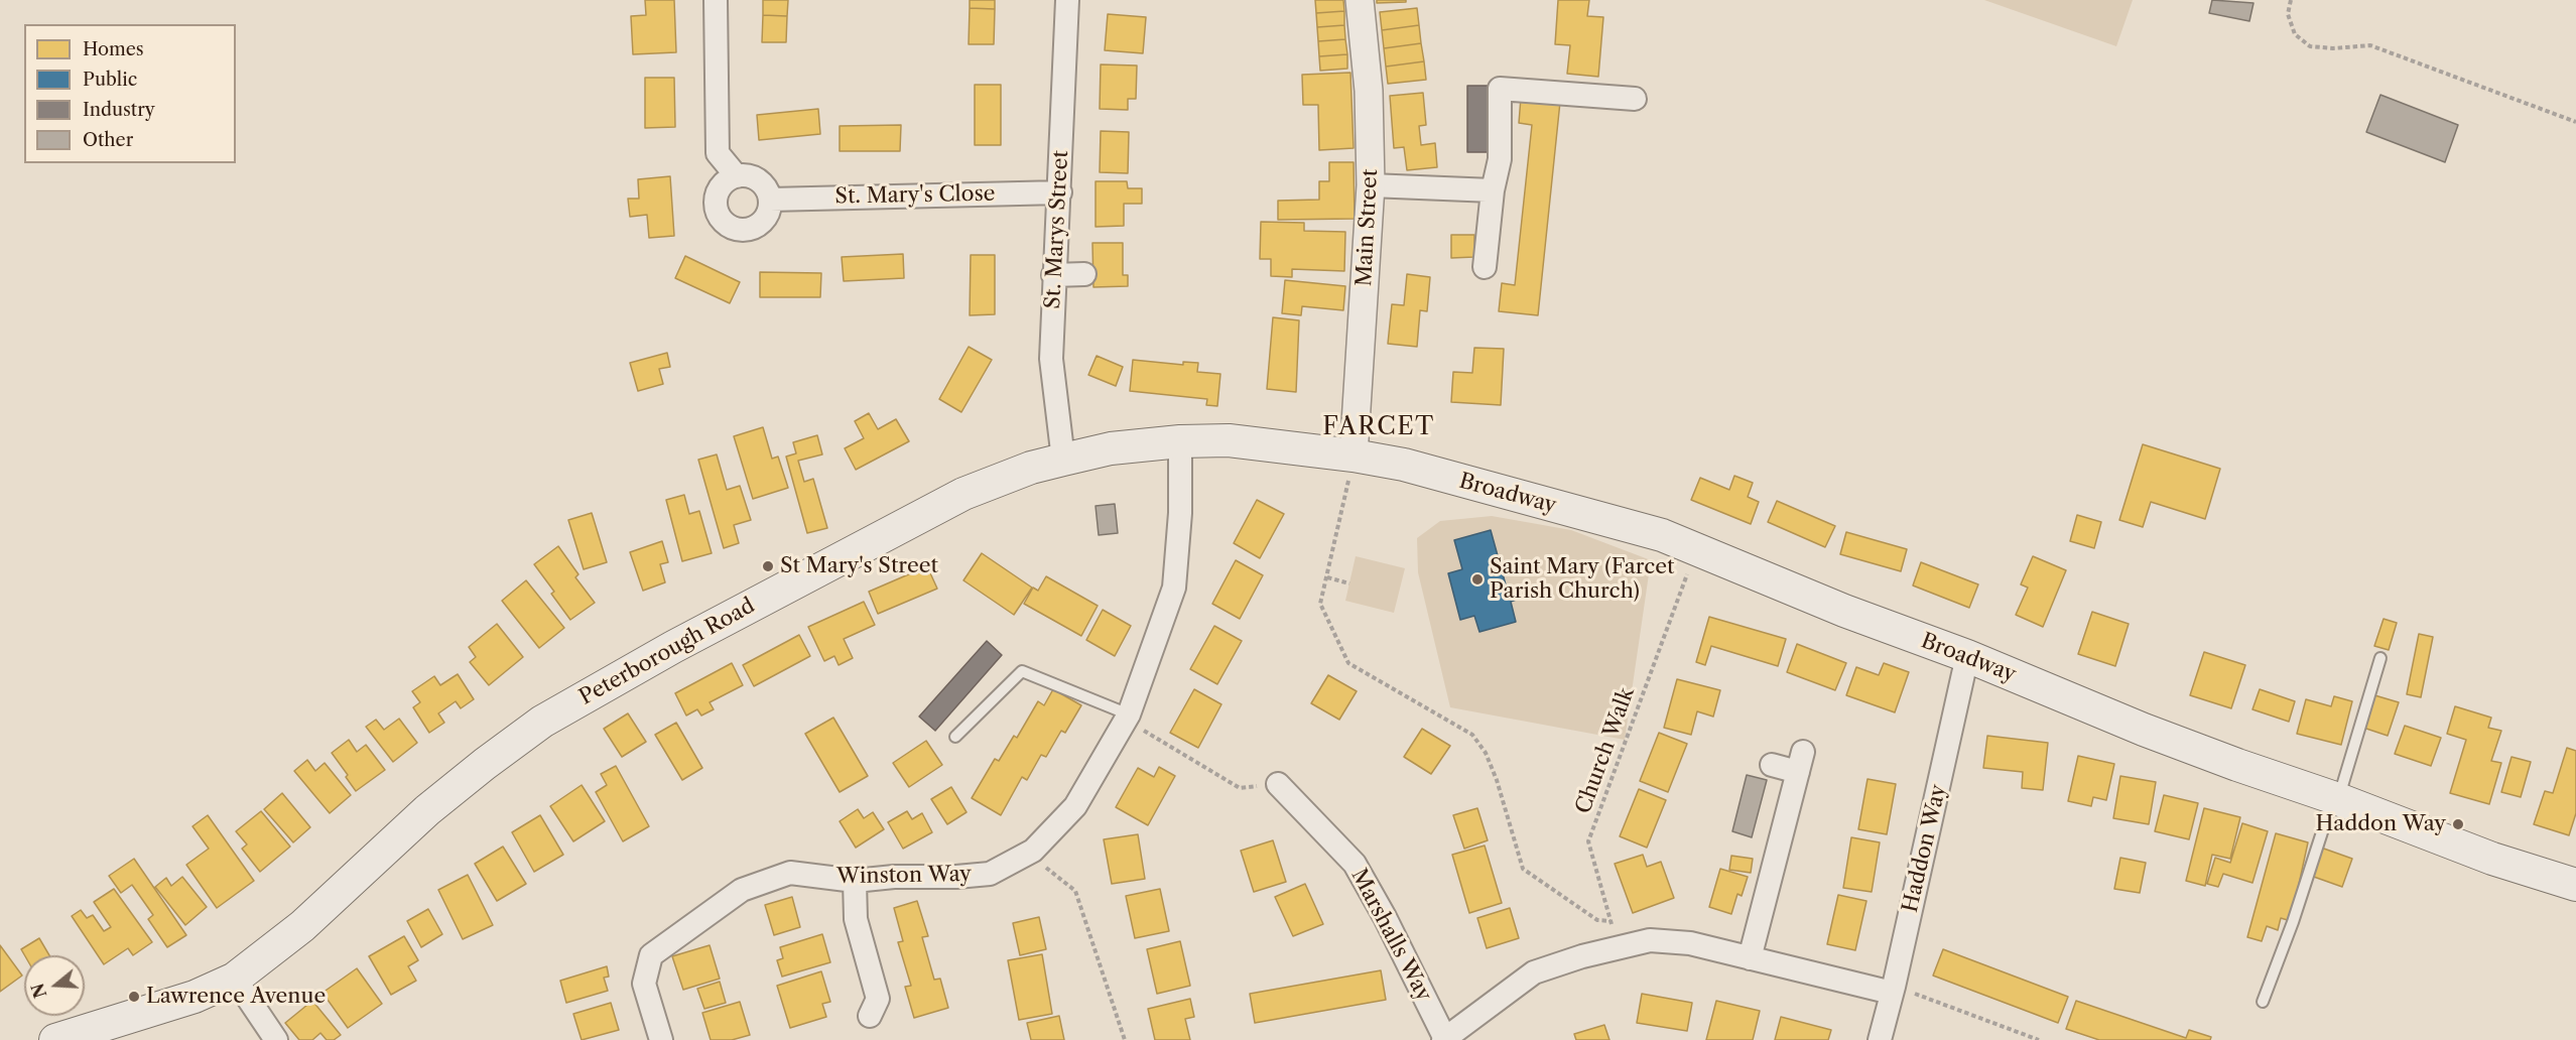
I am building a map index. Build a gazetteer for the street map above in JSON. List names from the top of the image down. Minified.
{"streets":{"main road":["Broadway","Peterborough Road"],"street":["St. Mary's Close","Main Street","St. Marys Street","Haddon Way","Winston Way","Marshalls Way"],"path":["Church Walk"]},"crossings":[["St. Mary's Close","St. Marys Street"],["Main Street","Broadway"],["Main Street","Peterborough Road"],["St. Marys Street","Peterborough Road"],["Broadway","Peterborough Road"],["Broadway","Haddon Way"],["Peterborough Road","Winston Way"],["Church Walk","Marshalls Way"],["Haddon Way","Marshalls Way"]],"districts":["FARCET"],"places":["St Mary's Street","Saint Mary (Farcet Parish Church)","Haddon Way","Lawrence Avenue"],"legend":["Homes","Public","Industry","Other"],"north":"left"}
